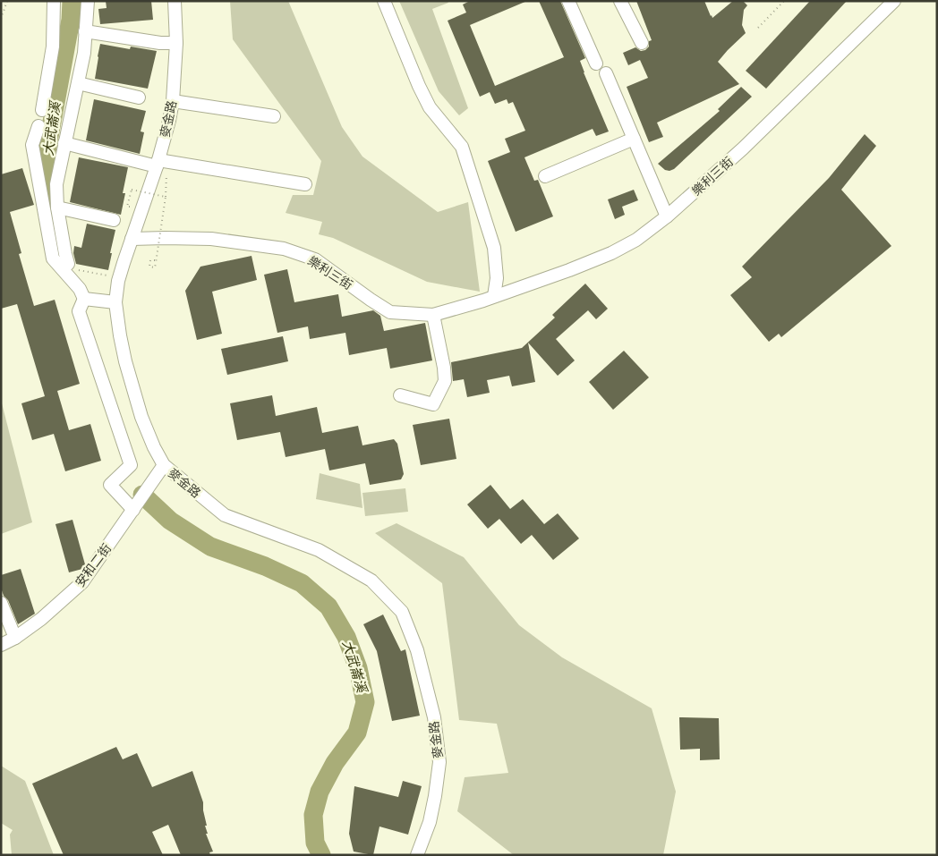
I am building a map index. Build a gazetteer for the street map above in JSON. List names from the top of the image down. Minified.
{"streets":{"street":["麥金路","樂利三街","安和二街"]},"crossings":[["麥金路","樂利三街"],["麥金路","安和二街"]],"water":["大武崙溪"]}
